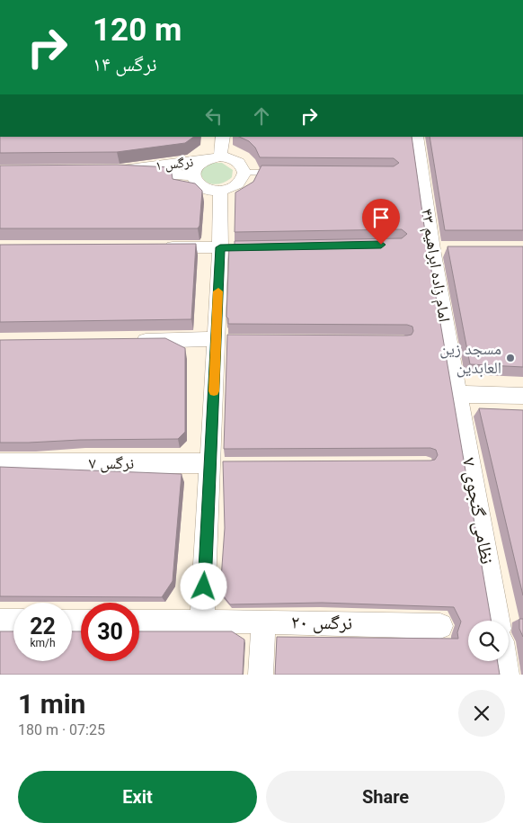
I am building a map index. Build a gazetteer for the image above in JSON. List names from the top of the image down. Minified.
{"streets":{"street":["نرگس ۱","امام زاده ابراهیم ۴۳","نرگس ۷","نظامی گنجوی ۷","نرگس ۲۰"]},"crossings":[["امام زاده ابراهیم ۴۳","نظامی گنجوی ۷"]],"places":["مسجد زین العابدین"],"page":{"turn":["120 m","نرگس ۱۴"],"speed":"22 km/h","limit":"30","heading":["1 min","180 m · 07:25"],"buttons":["Exit","Share"]}}
